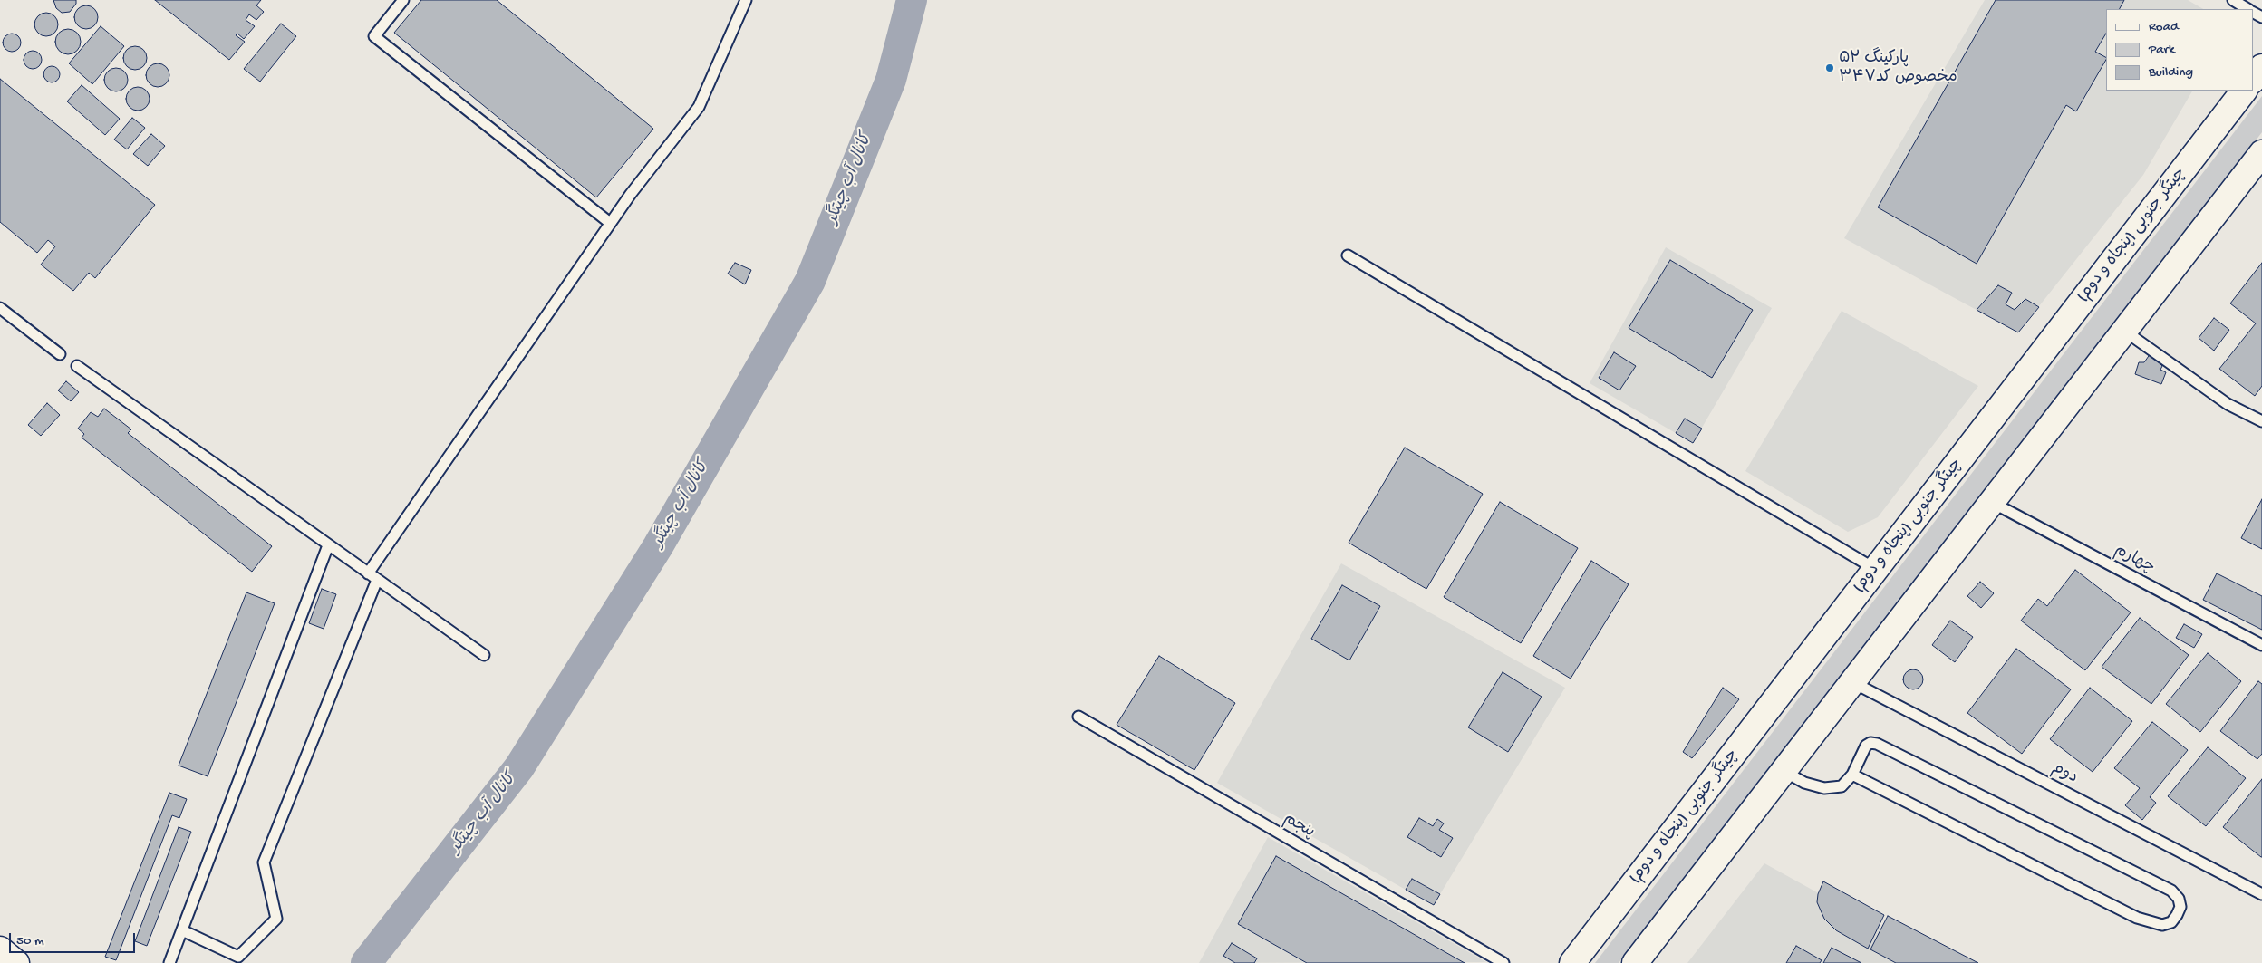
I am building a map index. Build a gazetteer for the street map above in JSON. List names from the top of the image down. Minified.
{"streets":{"main road":["چیتگر جنوبی (پنجاه و دوم)"],"lane":["چهارم","دوم","پنجم"]},"water":["کانال آب چیتگر"],"places":["پارکینگ ۵۲ مخصوص کد۳۴۷"],"legend":["Road","Park","Building"],"scale_bar":"50 m"}
